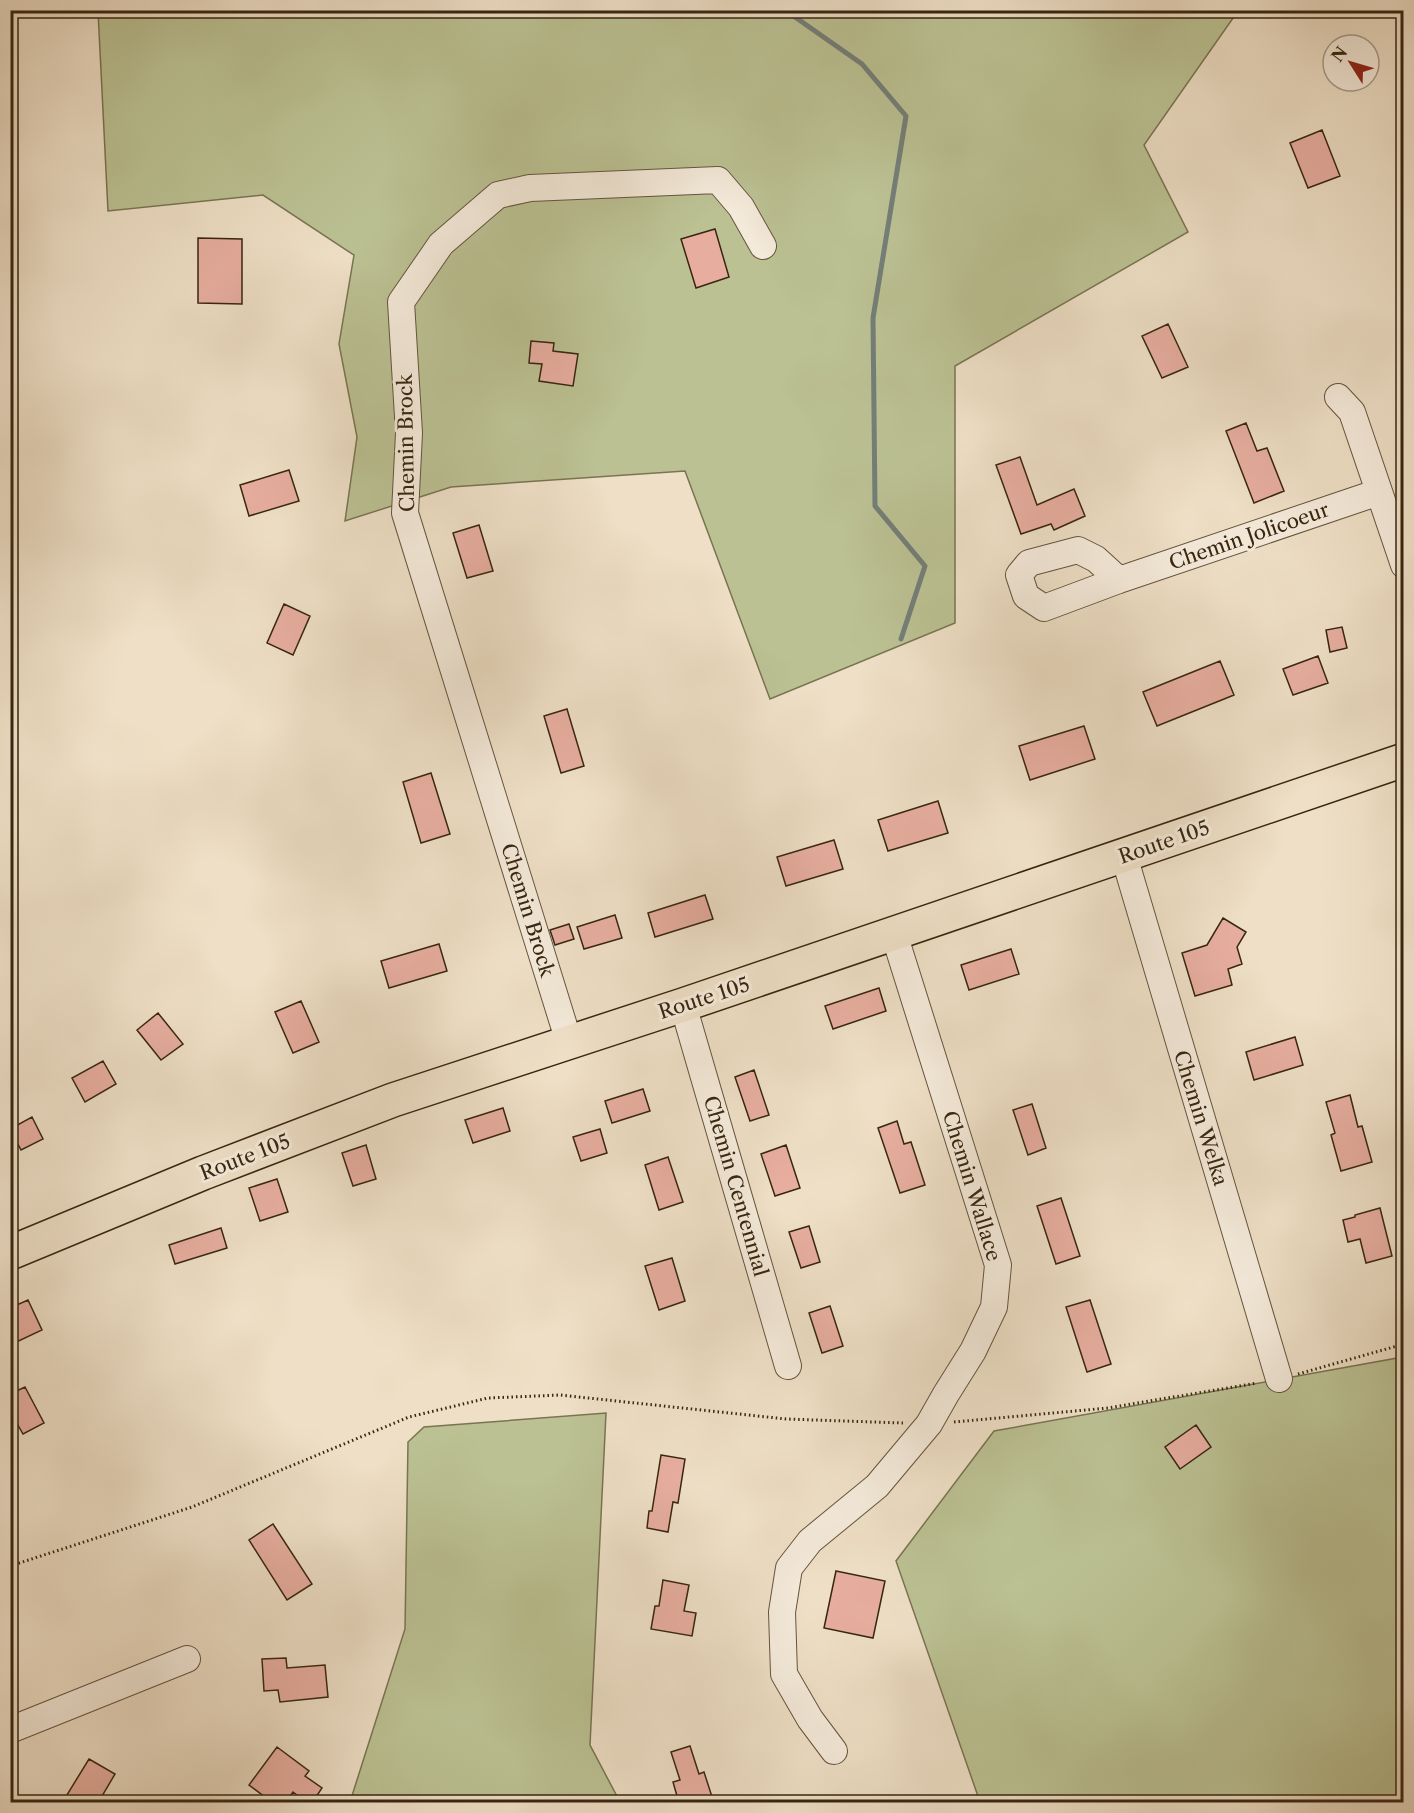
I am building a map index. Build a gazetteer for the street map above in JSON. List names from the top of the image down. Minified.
{"streets":{"main road":["Route 105"],"street":["Chemin Brock","Chemin Jolicoeur","Chemin Welka","Chemin Centennial","Chemin Wallace"]},"crossings":[["Chemin Brock","Route 105"],["Route 105","Chemin Welka"],["Route 105","Chemin Centennial"],["Route 105","Chemin Wallace"]],"north":"top left"}
